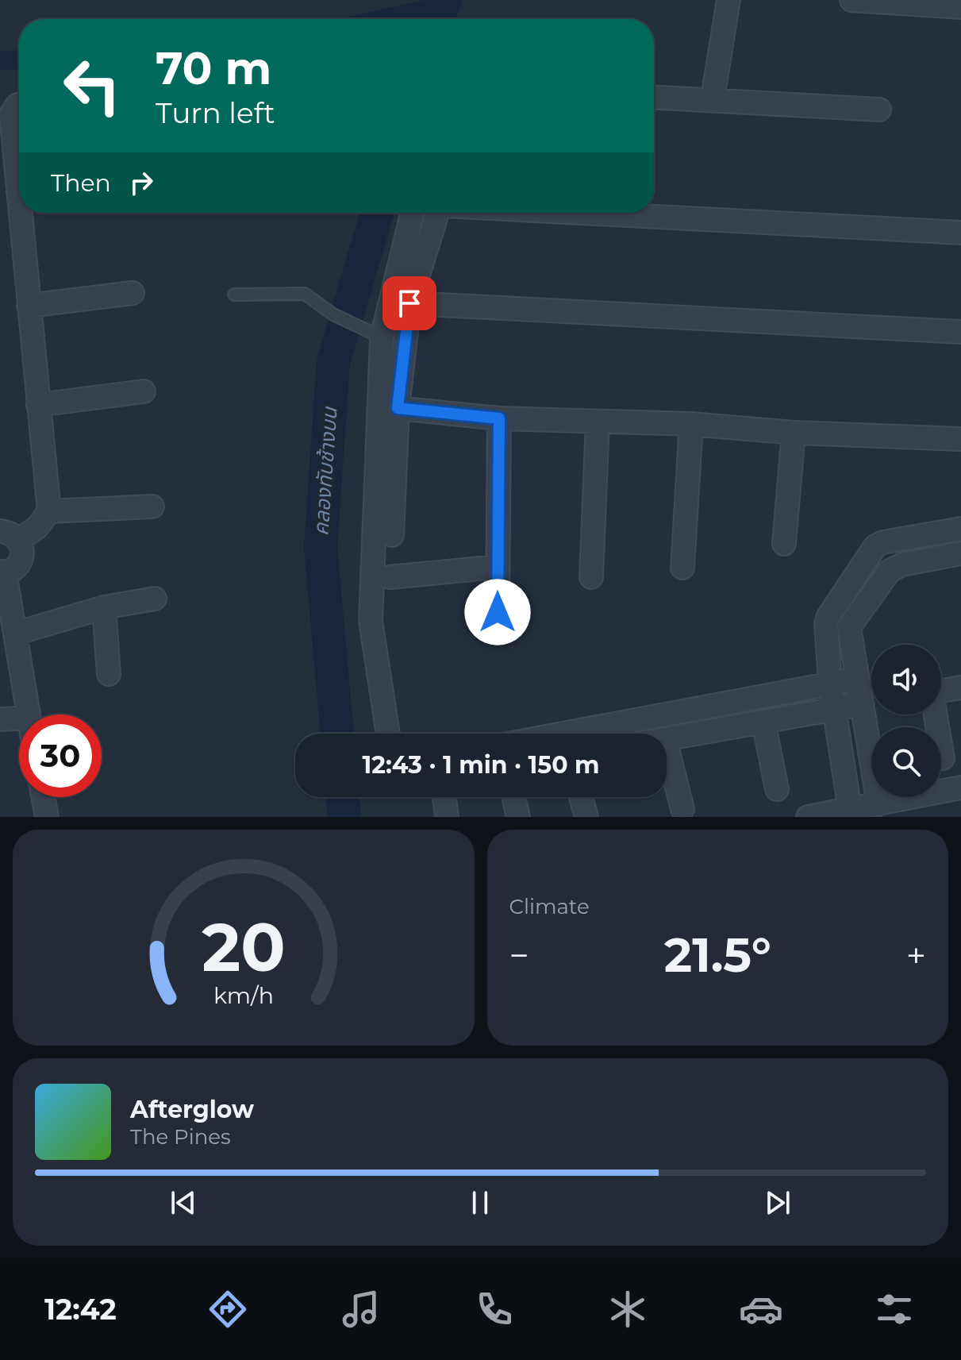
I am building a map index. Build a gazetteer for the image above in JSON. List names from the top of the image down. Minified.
{"water":["คลองทับช้างบน"],"page":{"turn":["70 m","Turn left"],"then":"Then","limit":"30","trip":"12:43 · 1 min · 150 m","tile":"Climate","heat":["−","21.5°","+"],"song":["Afterglow","The Pines"],"tabs":"12:42","gauge":["20","km/h"]}}
